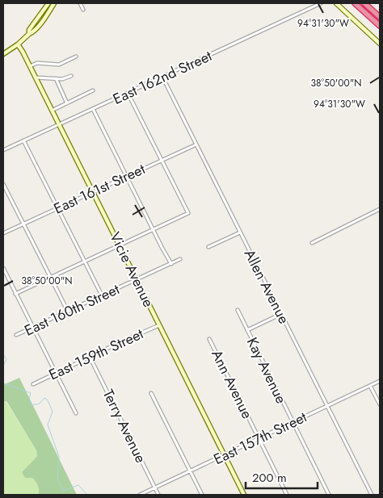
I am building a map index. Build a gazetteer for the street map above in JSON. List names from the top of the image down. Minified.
{"streets":{"street":["East 162nd Street","East 161st Street","Vicie Avenue","Allen Avenue","East 160th Street","East 159th Street","Kay Avenue","Ann Avenue","Terry Avenue","East 157th Street"]},"crossings":[["East 162nd Street","Vicie Avenue"],["East 162nd Street","Allen Avenue"],["East 161st Street","Vicie Avenue"],["East 161st Street","Allen Avenue"],["Vicie Avenue","East 160th Street"],["Vicie Avenue","East 159th Street"],["Vicie Avenue","East 157th Street"],["Allen Avenue","East 157th Street"],["East 159th Street","Terry Avenue"],["Kay Avenue","East 157th Street"],["Ann Avenue","East 157th Street"],["Terry Avenue","East 157th Street"]],"scale_bar":"200 m","coordinates":["94°31'30\"W","38°50'00\"N"]}
